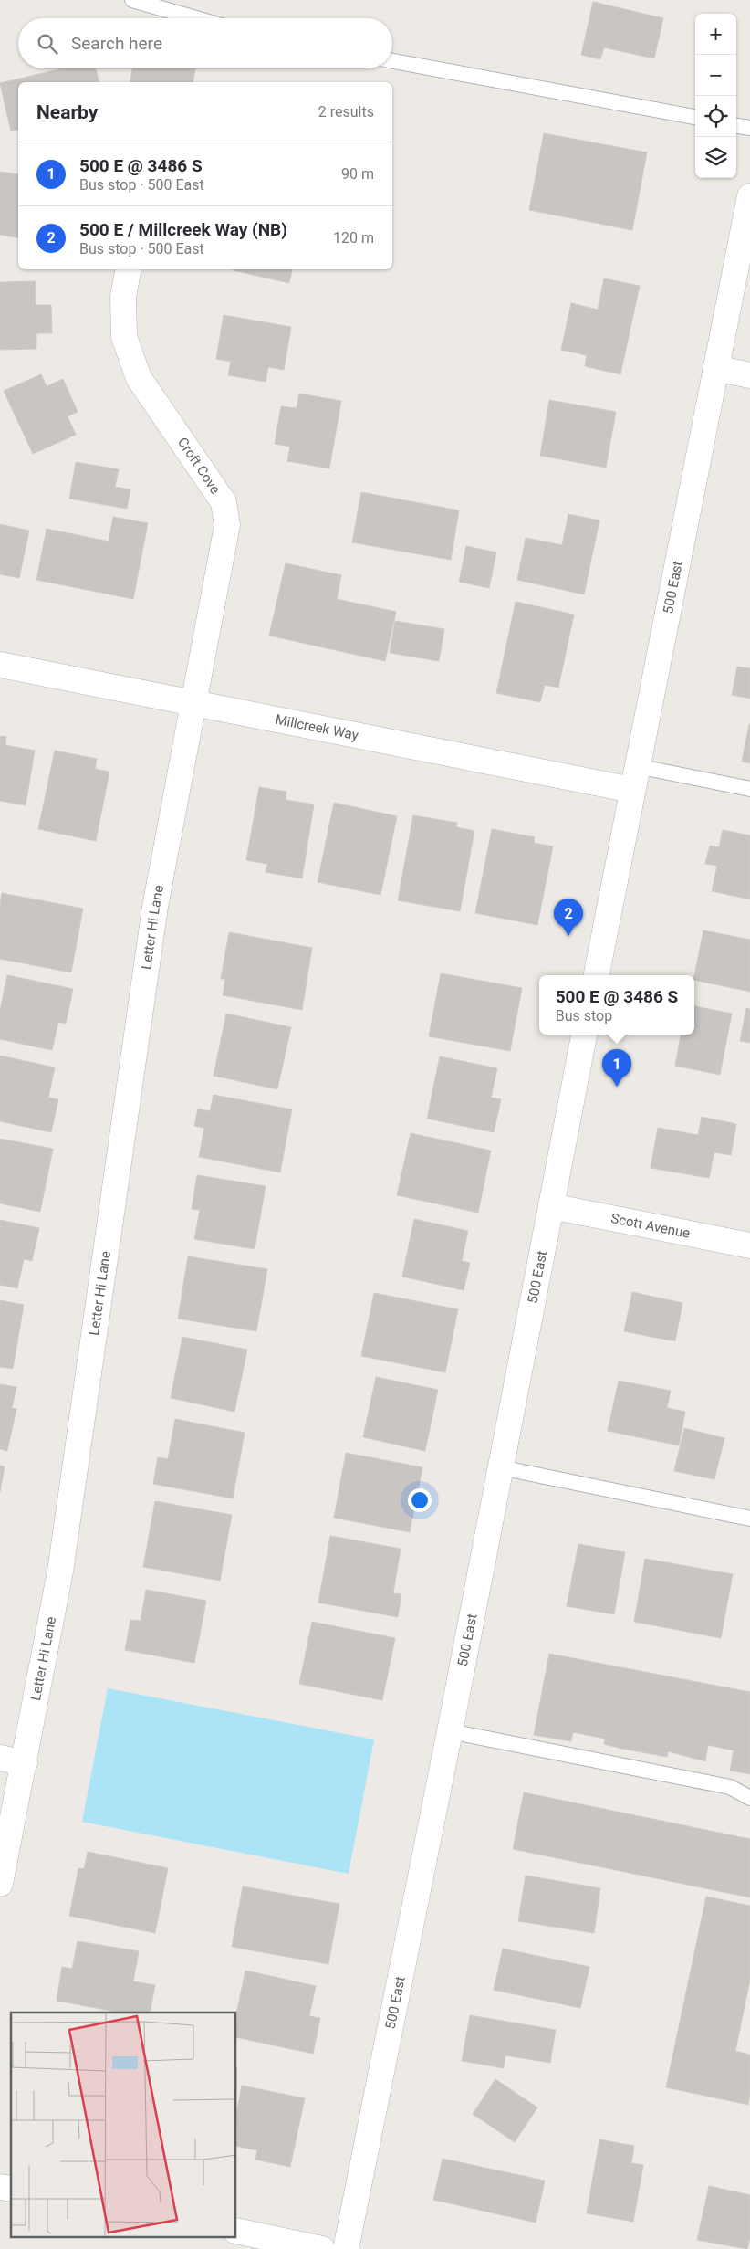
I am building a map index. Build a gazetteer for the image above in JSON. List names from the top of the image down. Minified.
{"streets":{"street":["Croft Cove","500 East","Millcreek Way","Letter Hi Lane","Scott Avenue"]},"crossings":[["Croft Cove","Millcreek Way"],["Croft Cove","Letter Hi Lane"],["500 East","Millcreek Way"],["500 East","Scott Avenue"],["Millcreek Way","Letter Hi Lane"]],"page":{"map_buttons":["+","−"],"search":"Search here","heading":["Nearby","2 results"],"list":[{"mark":"1","name":"500 E @ 3486 S","note":"Bus stop · 500 East","value":"90 m"},{"mark":"2","name":"500 E / Millcreek Way (NB)","note":"Bus stop · 500 East","value":"120 m"}],"pins":["2","1"],"popup":["500 E @ 3486 S","Bus stop"]}}
